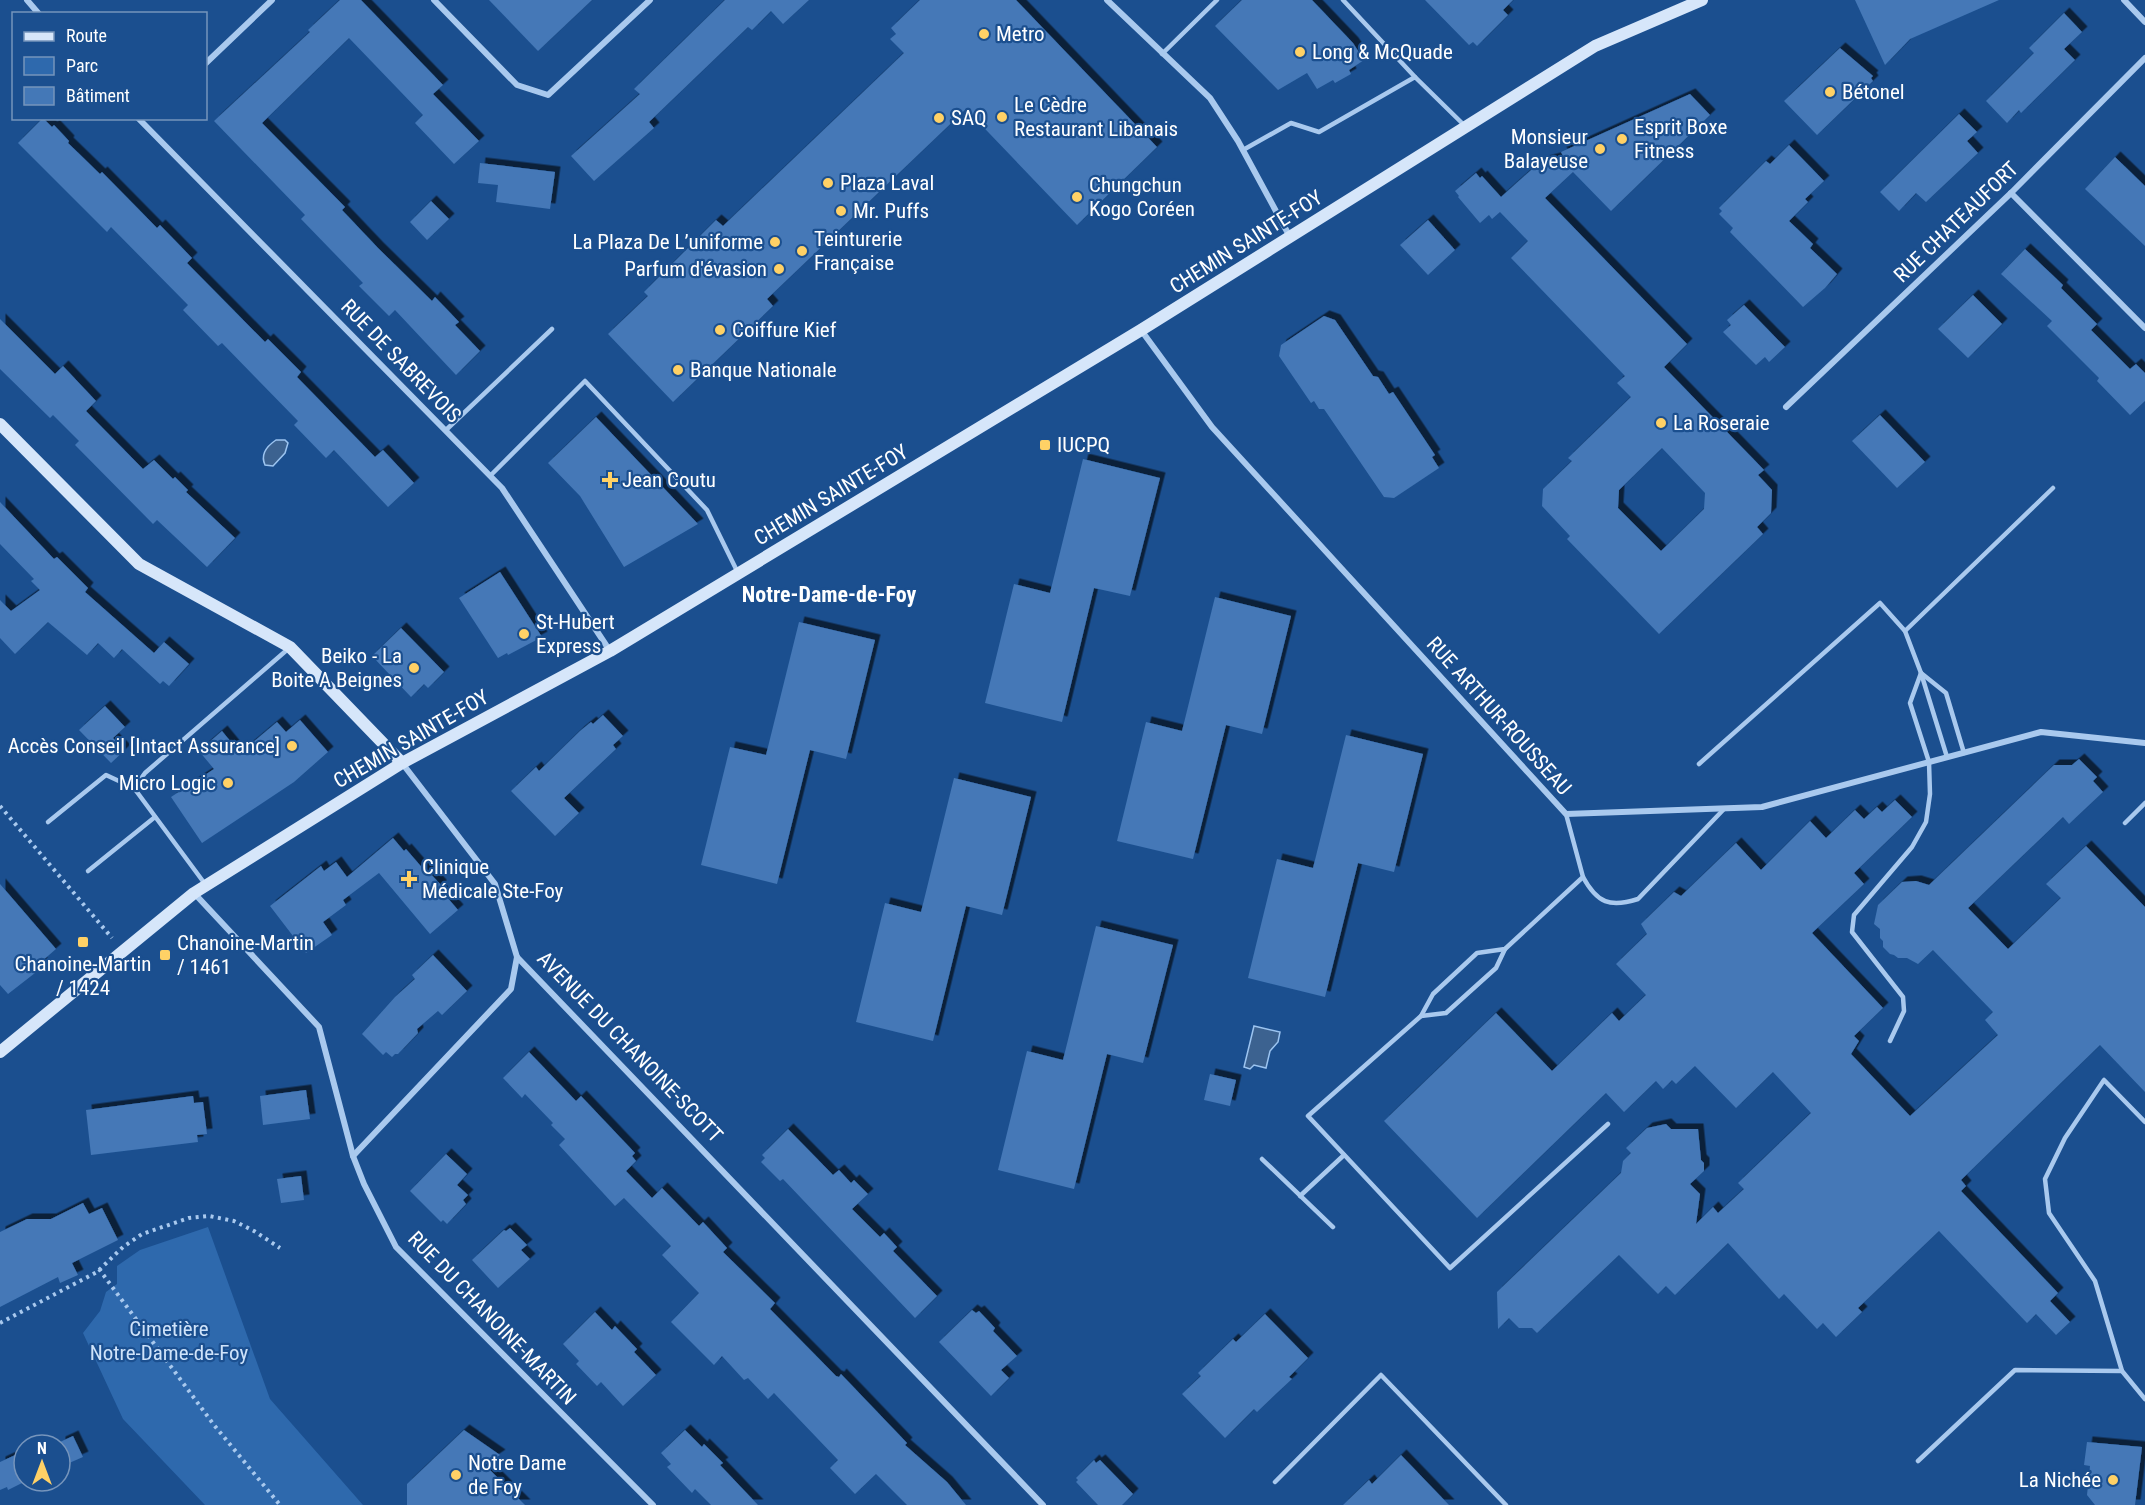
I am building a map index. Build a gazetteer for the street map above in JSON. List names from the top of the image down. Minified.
{"streets":{"main road":["CHEMIN SAINTE-FOY","AVENUE DU CHANOINE-SCOTT"],"street":["RUE CHATEAUFORT","RUE DE SABREVOIS","RUE ARTHUR-ROUSSEAU","RUE DU CHANOINE-MARTIN"]},"crossings":[["CHEMIN SAINTE-FOY","RUE DE SABREVOIS"],["CHEMIN SAINTE-FOY","RUE ARTHUR-ROUSSEAU"],["CHEMIN SAINTE-FOY","AVENUE DU CHANOINE-SCOTT"],["CHEMIN SAINTE-FOY","RUE DU CHANOINE-MARTIN"]],"districts":["Notre-Dame-de-Foy"],"parks":["Cimetière Notre-Dame-de-Foy"],"places":{"other":["Metro","Long & McQuade","Bétonel","Le Cèdre Restaurant Libanais","SAQ","Esprit Boxe Fitness","Monsieur Balayeuse","Plaza Laval","Chungchun Kogo Coréen","Mr. Puffs","La Plaza De L’uniforme","Teinturerie Française","Parfum d'évasion","Coiffure Kief","Banque Nationale","La Roseraie","St-Hubert Express","Beiko - La Boite A Beignes","Accès Conseil [Intact Assurance]","Micro Logic","Notre Dame de Foy","La Nichée"],"transit":["IUCPQ","Chanoine-Martin / 1424","Chanoine-Martin / 1461"],"health":["Jean Coutu","Clinique Médicale Ste-Foy"]},"legend":["Route","Parc","Bâtiment"],"north":"top"}
